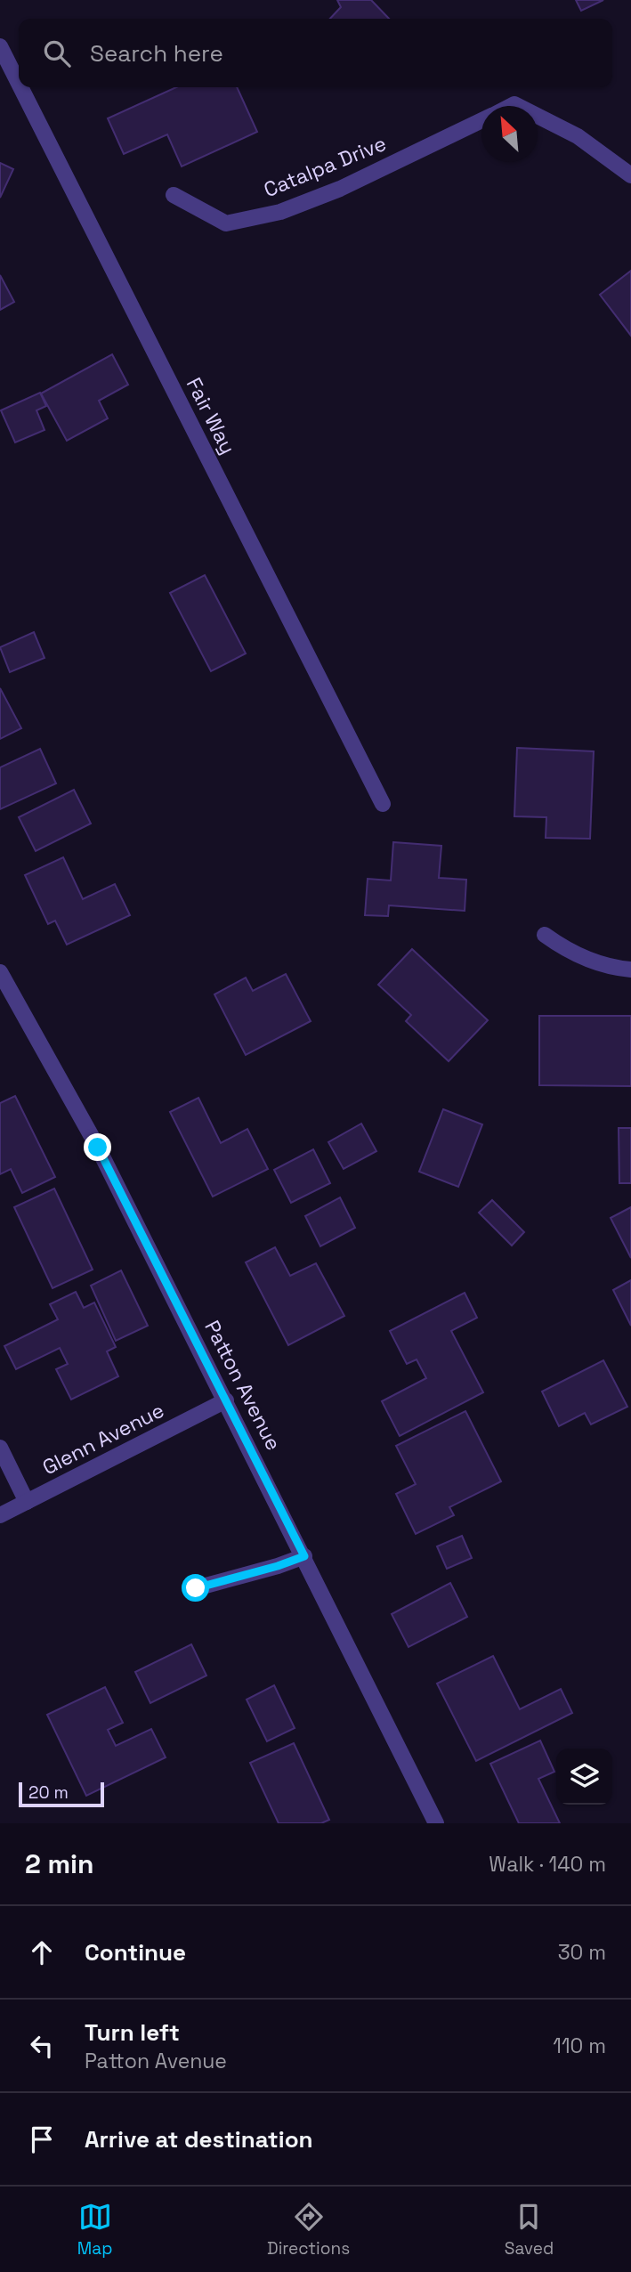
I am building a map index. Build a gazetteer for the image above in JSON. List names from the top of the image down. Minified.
{"streets":{"street":["Catalpa Drive","Fair Way","Patton Avenue","Glenn Avenue"]},"crossings":[["Patton Avenue","Glenn Avenue"]],"scale_bar":"20 m","north":"top left","page":{"search":"Search here","scale":"20 m","heading":["2 min","Walk · 140 m"],"list":[["Continue","30 m"],["Turn left","Patton Avenue","110 m"],"Arrive at destination"],"nav":["Map","Directions","Saved"]}}
